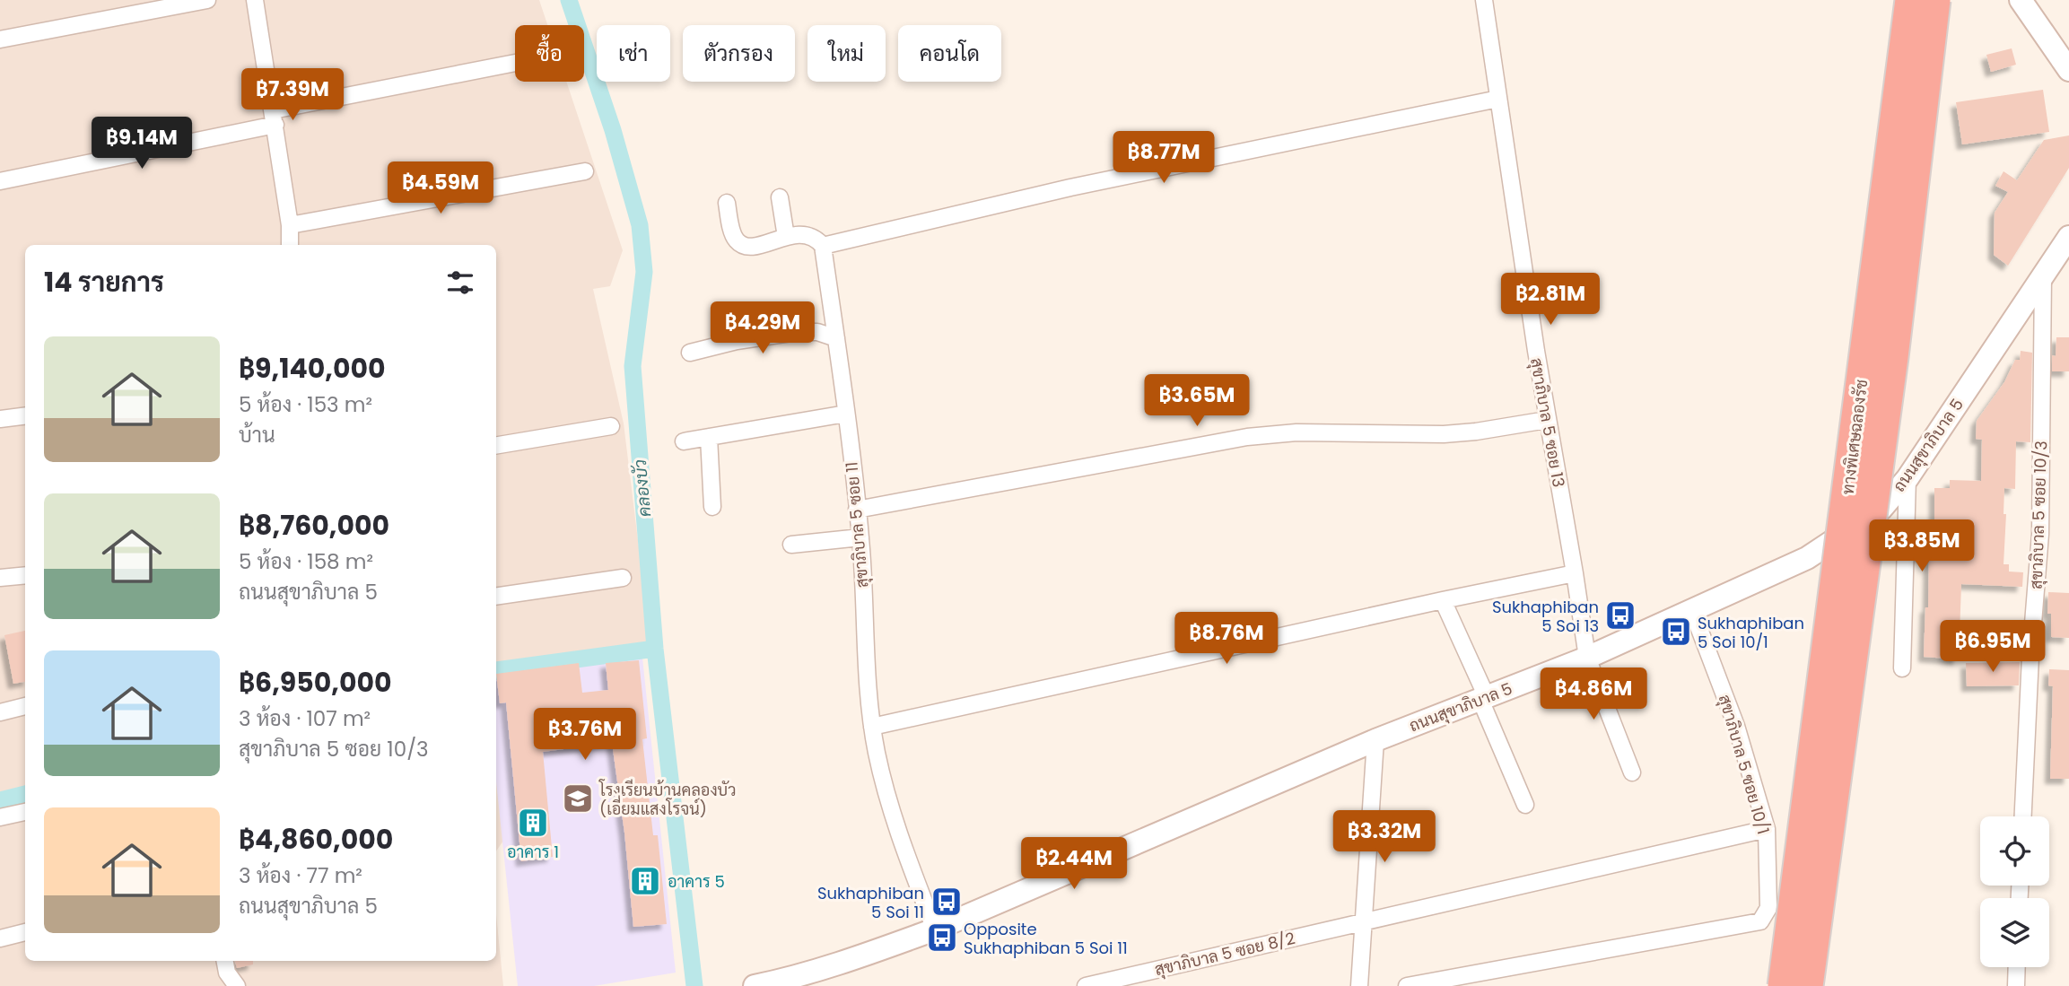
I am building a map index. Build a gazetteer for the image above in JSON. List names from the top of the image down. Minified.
{"streets":{"highway":["ทางพิเศษฉลองรัช"],"street":["สุขาภิบาล 5 ซอย 13","ถนนสุขาภิบาล 5","สุขาภิบาล 5 ซอย 10/3","สุขาภิบาล 5 ซอย 11","สุขาภิบาล 5 ซอย 10/1","สุขาภิบาล 5 ซอย 8/2"]},"crossings":[["สุขาภิบาล 5 ซอย 13","ถนนสุขาภิบาล 5"],["ถนนสุขาภิบาล 5","สุขาภิบาล 5 ซอย 10/3"],["ถนนสุขาภิบาล 5","สุขาภิบาล 5 ซอย 11"],["ถนนสุขาภิบาล 5","สุขาภิบาล 5 ซอย 10/1"],["สุขาภิบาล 5 ซอย 10/1","สุขาภิบาล 5 ซอย 8/2"]],"water":["คลองบัว"],"places":{"bus stop":["Sukhaphiban 5 Soi 13","Sukhaphiban 5 Soi 10/1","Sukhaphiban 5 Soi 11","Opposite Sukhaphiban 5 Soi 11"],"school or university":["โรงเรียนบ้านคลองบัว (เอี่ยมแสงโรจน์)"],"building":["อาคาร 1","อาคาร 5"]},"page":{"chip":["ซื้อ","เช่า","ตัวกรอง","ใหม่","คอนโด"],"price":["฿7.39M","฿9.14M","฿8.77M","฿4.59M","฿2.81M","฿4.29M","฿3.65M","฿3.85M","฿8.76M","฿6.95M","฿4.86M","฿3.76M","฿3.32M","฿2.44M"],"heading":"14 รายการ","list":[{"name":"฿9,140,000","note":"5 ห้อง · 153 m² · บ้าน"},{"name":"฿8,760,000","note":"5 ห้อง · 158 m² · ถนนสุขาภิบาล 5"},{"name":"฿6,950,000","note":"3 ห้อง · 107 m² · สุขาภิบาล 5 ซอย 10/3"},{"name":"฿4,860,000","note":"3 ห้อง · 77 m² · ถนนสุขาภิบาล 5"}]}}
